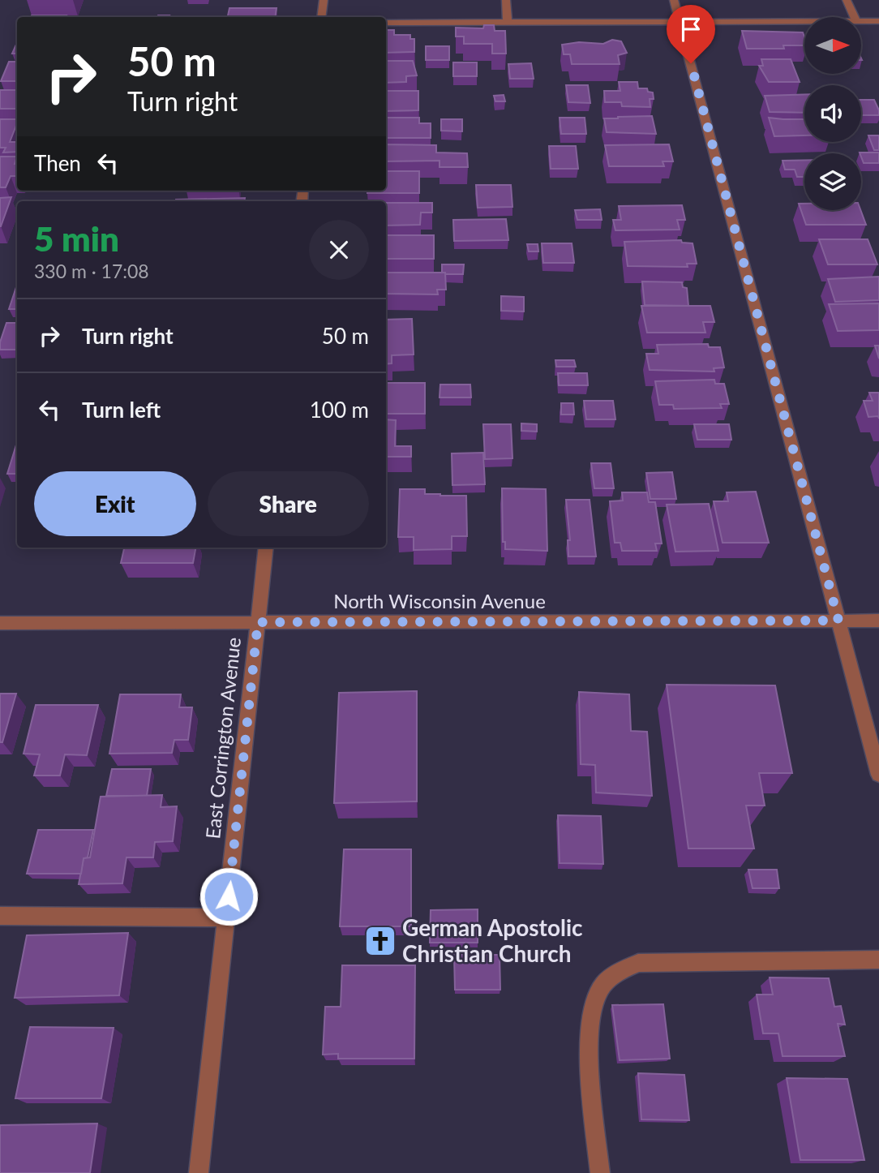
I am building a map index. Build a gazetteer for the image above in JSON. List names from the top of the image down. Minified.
{"streets":{"street":["North Wisconsin Avenue","East Corrington Avenue"]},"crossings":[["North Wisconsin Avenue","East Corrington Avenue"]],"places":{"church":["German Apostolic Christian Church"]},"north":"right","page":{"turn":["50 m","Turn right"],"then":"Then","heading":["5 min","330 m · 17:08"],"list":[{"name":"Turn right","value":"50 m"},{"name":"Turn left","value":"100 m"}],"buttons":["Exit","Share"]}}
